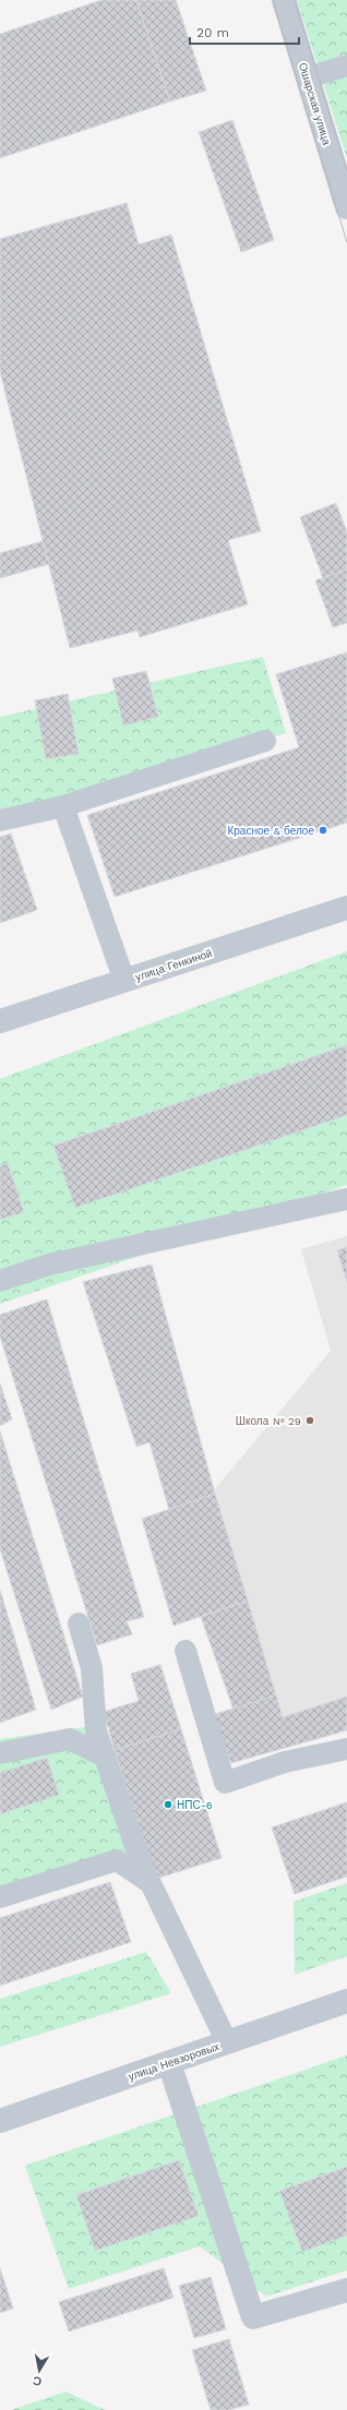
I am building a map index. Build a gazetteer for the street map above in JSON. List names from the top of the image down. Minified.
{"streets":{"street":["Ошарская улица","улица Генкиной","улица Невзоровых"]},"places":["Красное & белое","Школа № 29","НПС-6"],"scale_bar":"20 m","north":"bottom"}
